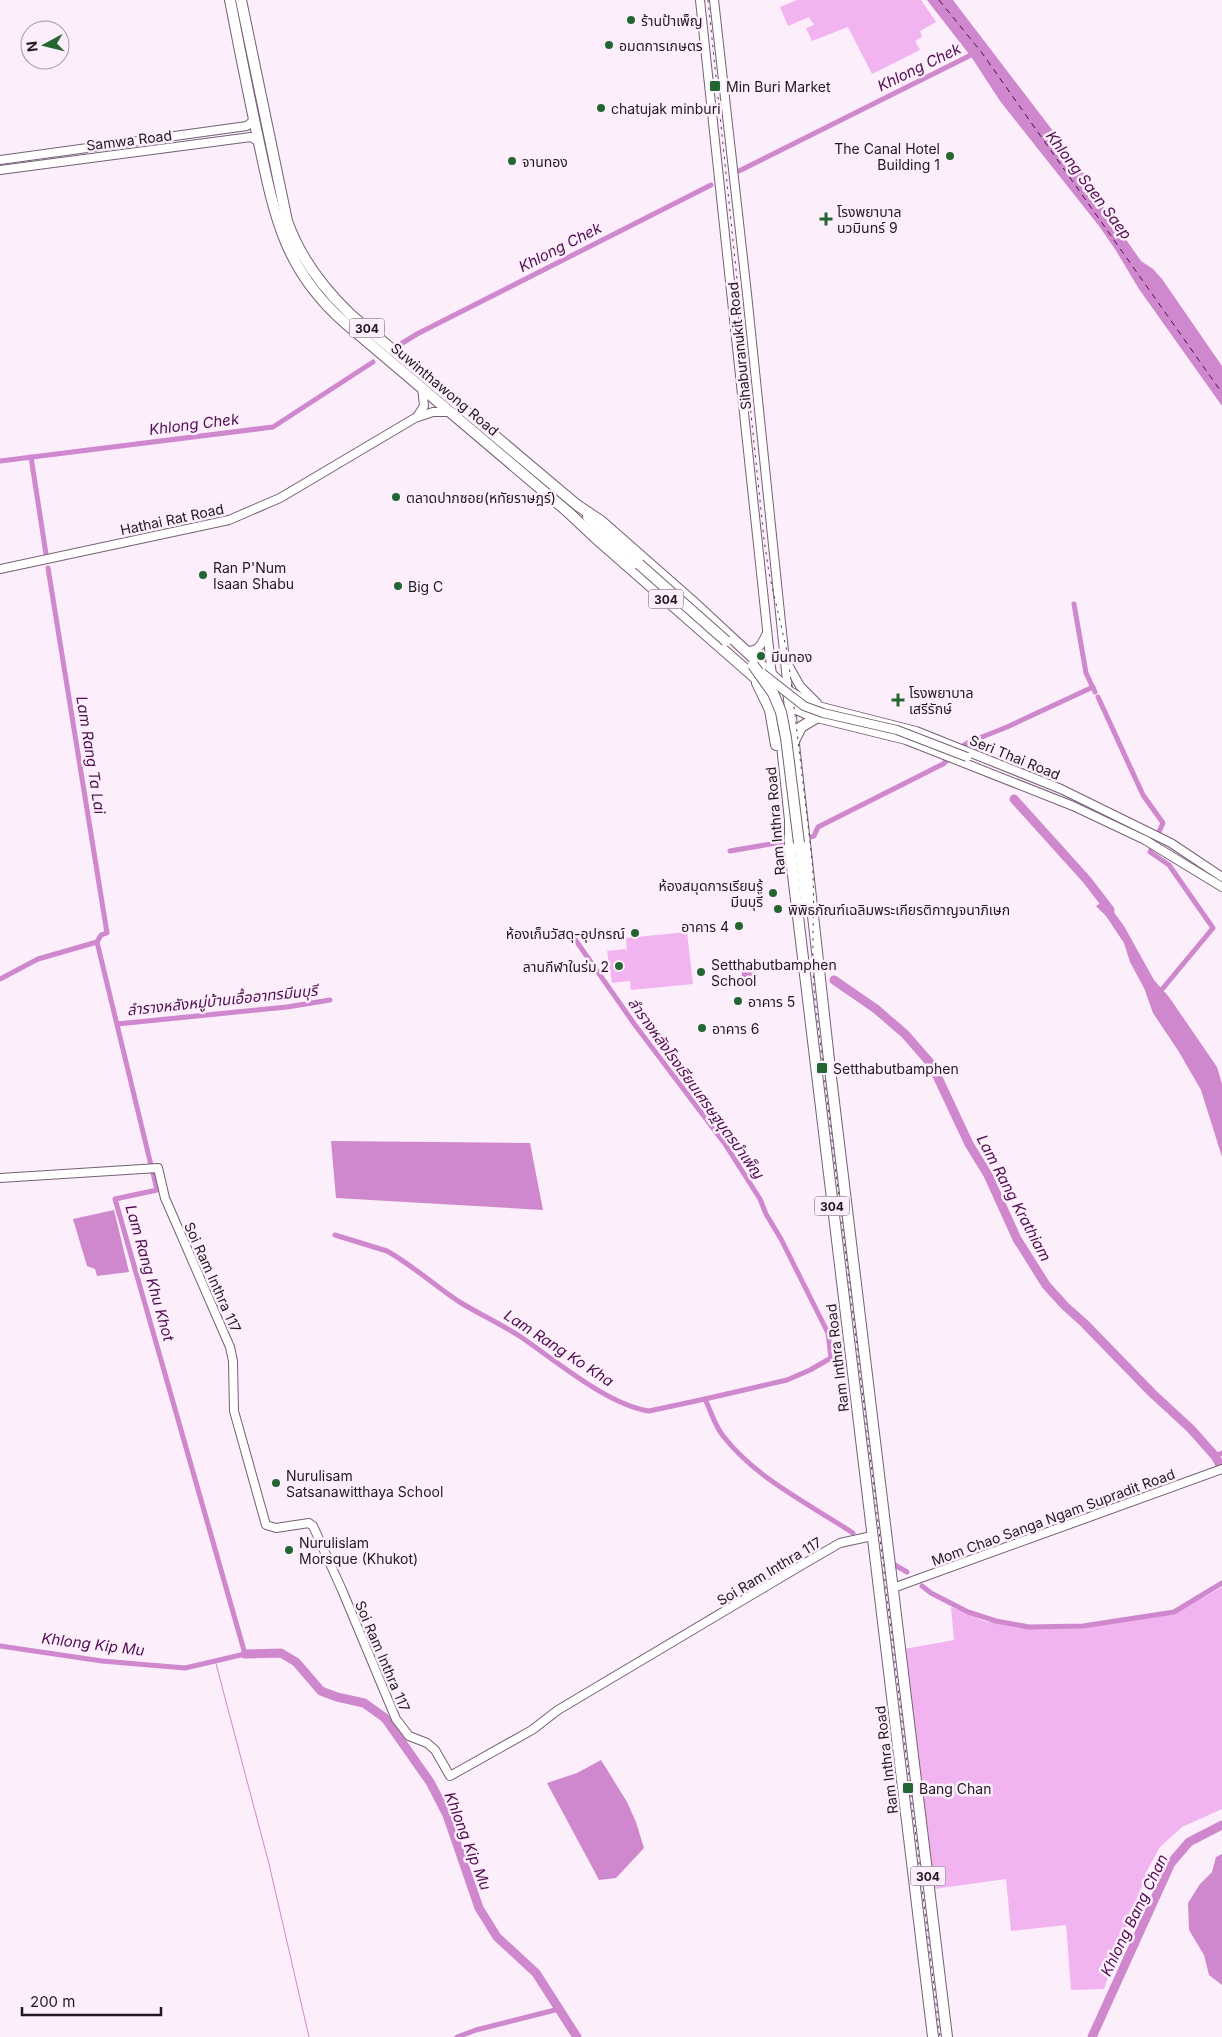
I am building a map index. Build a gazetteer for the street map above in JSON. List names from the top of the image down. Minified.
{"streets":{"highway":["304","Suwinthawong Road","Ram Inthra Road"],"main road":["Samwa Road","Sihaburanukit Road","Hathai Rat Road","Seri Thai Road","Soi Ram Inthra 117","Mom Chao Sanga Ngam Supradit Road"]},"crossings":[["Samwa Road","Suwinthawong Road"],["Sihaburanukit Road","Suwinthawong Road"],["Sihaburanukit Road","Seri Thai Road"],["Sihaburanukit Road","Ram Inthra Road"],["Suwinthawong Road","Hathai Rat Road"],["Suwinthawong Road","Seri Thai Road"],["Suwinthawong Road","Ram Inthra Road"],["Seri Thai Road","Ram Inthra Road"],["Ram Inthra Road","Soi Ram Inthra 117"],["Ram Inthra Road","Mom Chao Sanga Ngam Supradit Road"]],"water":["Khlong Chek","Khlong Saen Saep","Lam Rang Ta Lai","ลำรางหลังหมู่บ้านเอื้ออาทรมีนบุรี","ลำรางหลังโรงเรียนเศรษฐบุตรบำเพ็ญ","Lam Rang Krathiam","Lam Rang Khu Khot","Lam Rang Ko Kha","Khlong Kip Mu","Khlong Bang Chan"],"places":{"other":["ร้านป้าเพ็ญ","อมตการเกษตร","chatujak minburi","The Canal Hotel Building 1","จานทอง","ตลาดปากซอย(หทัยราษฎร์)","Ran P'Num Isaan Shabu","Big C","มีนทอง","ห้องสมุดการเรียนรู้ มีนบุรี","พิพิธภัณฑ์เฉลิมพระเกียรติกาญจนาภิเษก","อาคาร 4","ห้องเก็นวัสดุ-อุปกรณ์","ลานกีฬาในร่ม 2","Setthabutbamphen School","อาคาร 5","อาคาร 6","Nurulisam Satsanawitthaya School","Nurulislam Morsque (Khukot)"],"transit":["Min Buri Market","Setthabutbamphen","Bang Chan"],"health":["โรงพยาบาล นวมินทร์ 9","โรงพยาบาล เสรีรักษ์"]},"scale_bar":"200 m","north":"left"}
